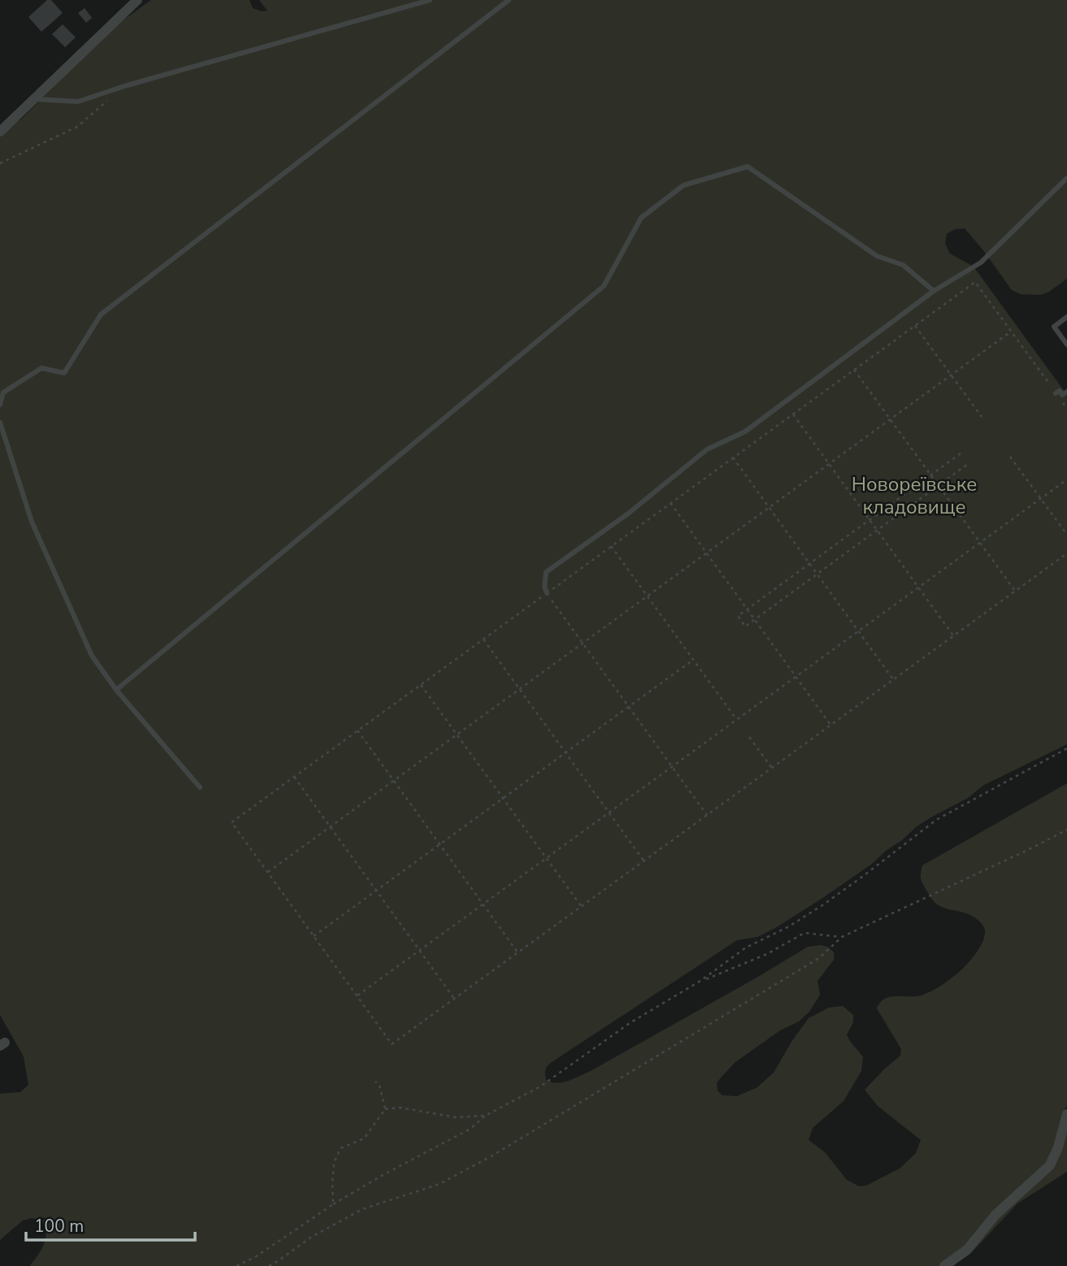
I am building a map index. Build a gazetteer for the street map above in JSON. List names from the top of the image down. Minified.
{"parks":["Новореївське кладовище"],"scale_bar":"100 m"}
